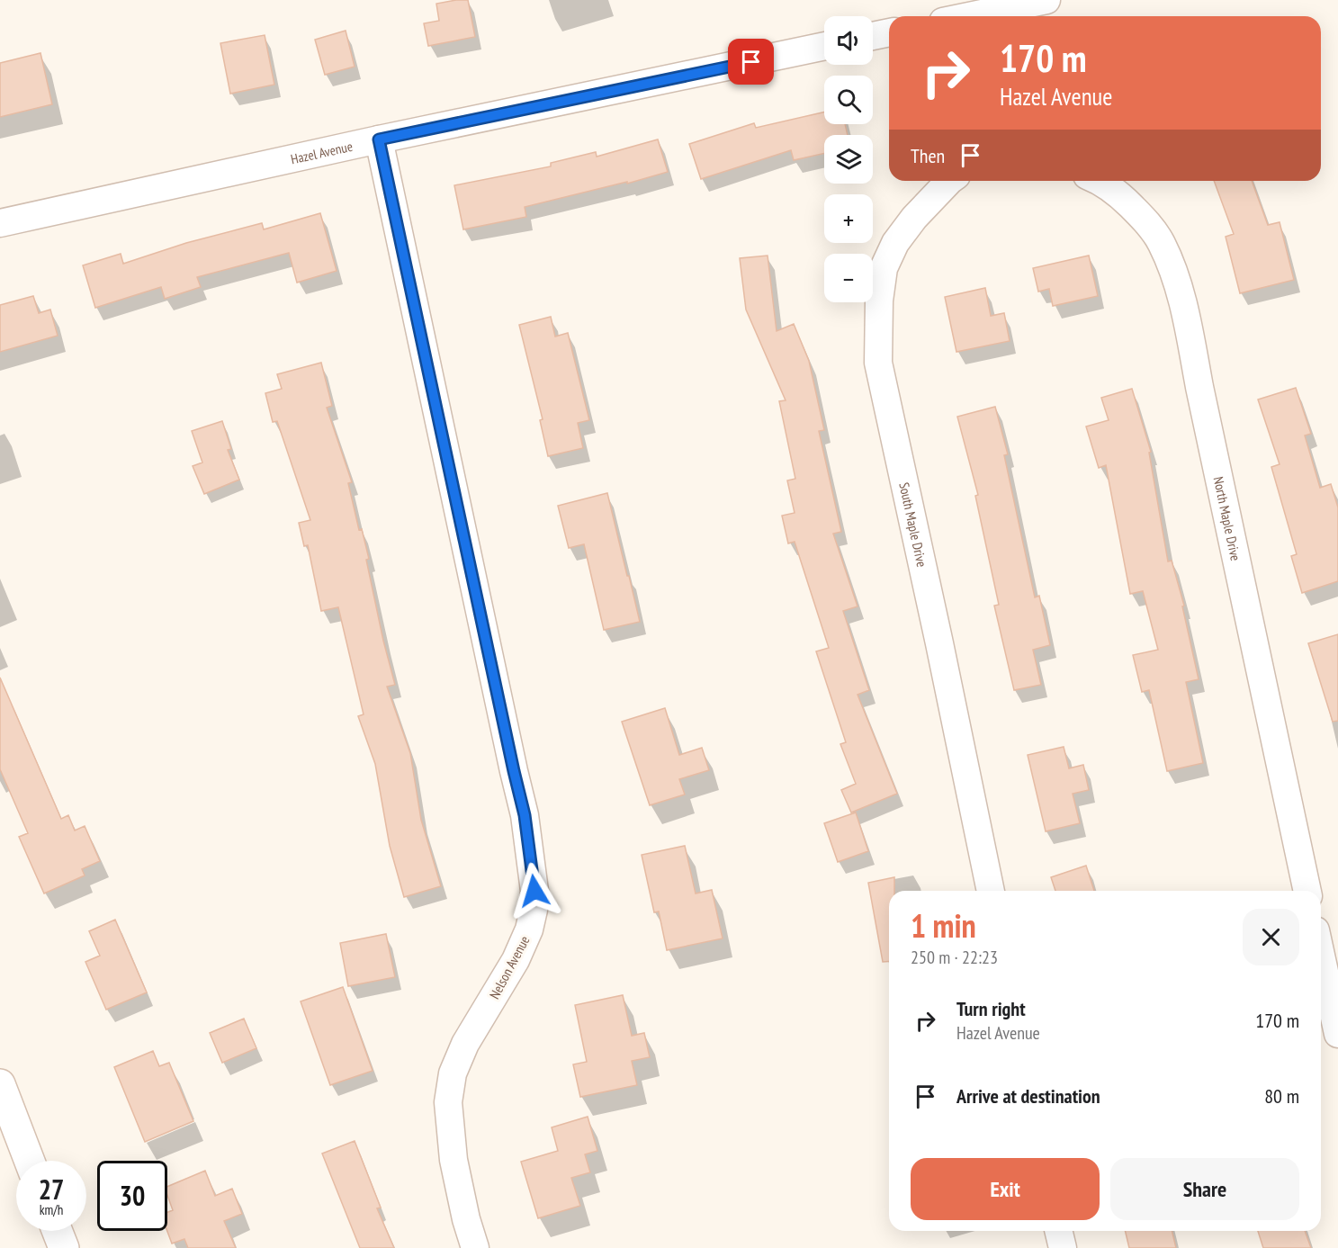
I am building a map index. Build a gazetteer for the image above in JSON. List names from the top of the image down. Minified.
{"streets":{"street":["Hazel Avenue","North Maple Drive","South Maple Drive","Nelson Avenue"]},"crossings":[["Hazel Avenue","Nelson Avenue"]],"page":{"map_buttons":["+","−"],"turn":["170 m","Hazel Avenue"],"then":"Then","heading":["1 min","250 m · 22:23"],"list":[{"name":"Turn right","note":"Hazel Avenue","value":"170 m"},{"name":"Arrive at destination","value":"80 m"}],"buttons":["Exit","Share"],"speed":"27 km/h","limit":"30"}}
